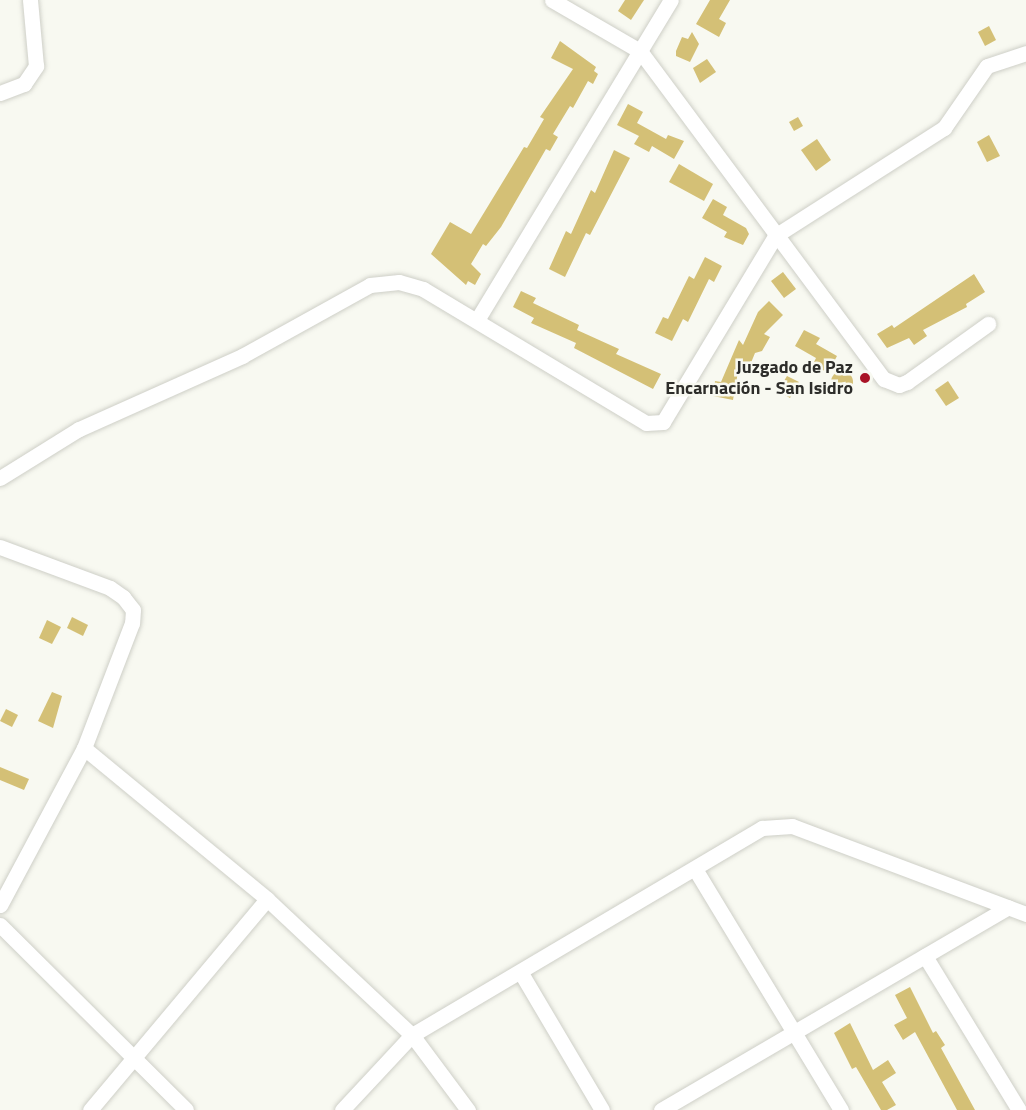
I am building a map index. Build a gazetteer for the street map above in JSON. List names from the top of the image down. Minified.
{"places":["Juzgado de Paz Encarnación - San Isidro"]}
